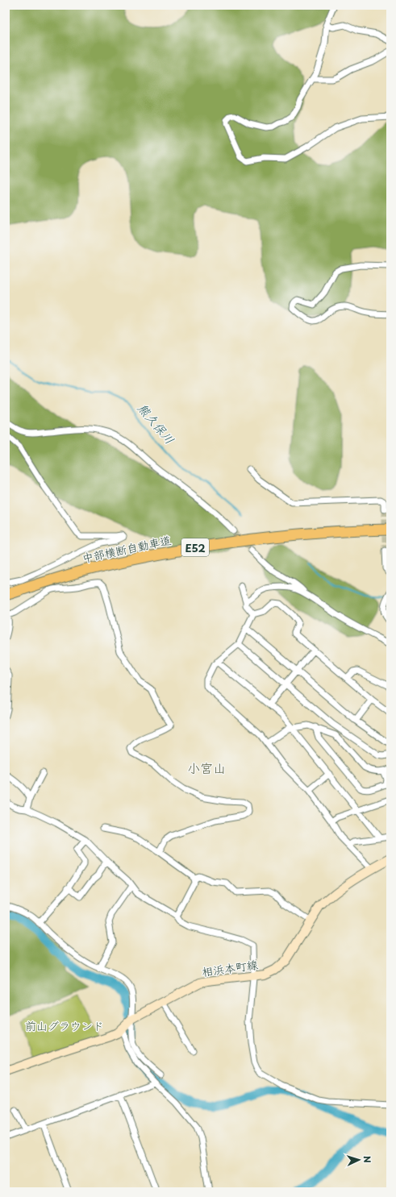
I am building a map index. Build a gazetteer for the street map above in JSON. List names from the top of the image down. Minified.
{"streets":{"highway":["E52","中部横断自動車道"],"main road":["相浜本町線"]},"districts":["小宮山"],"water":["熊久保川"],"parks":["前山グラウンド"],"north":"right"}
